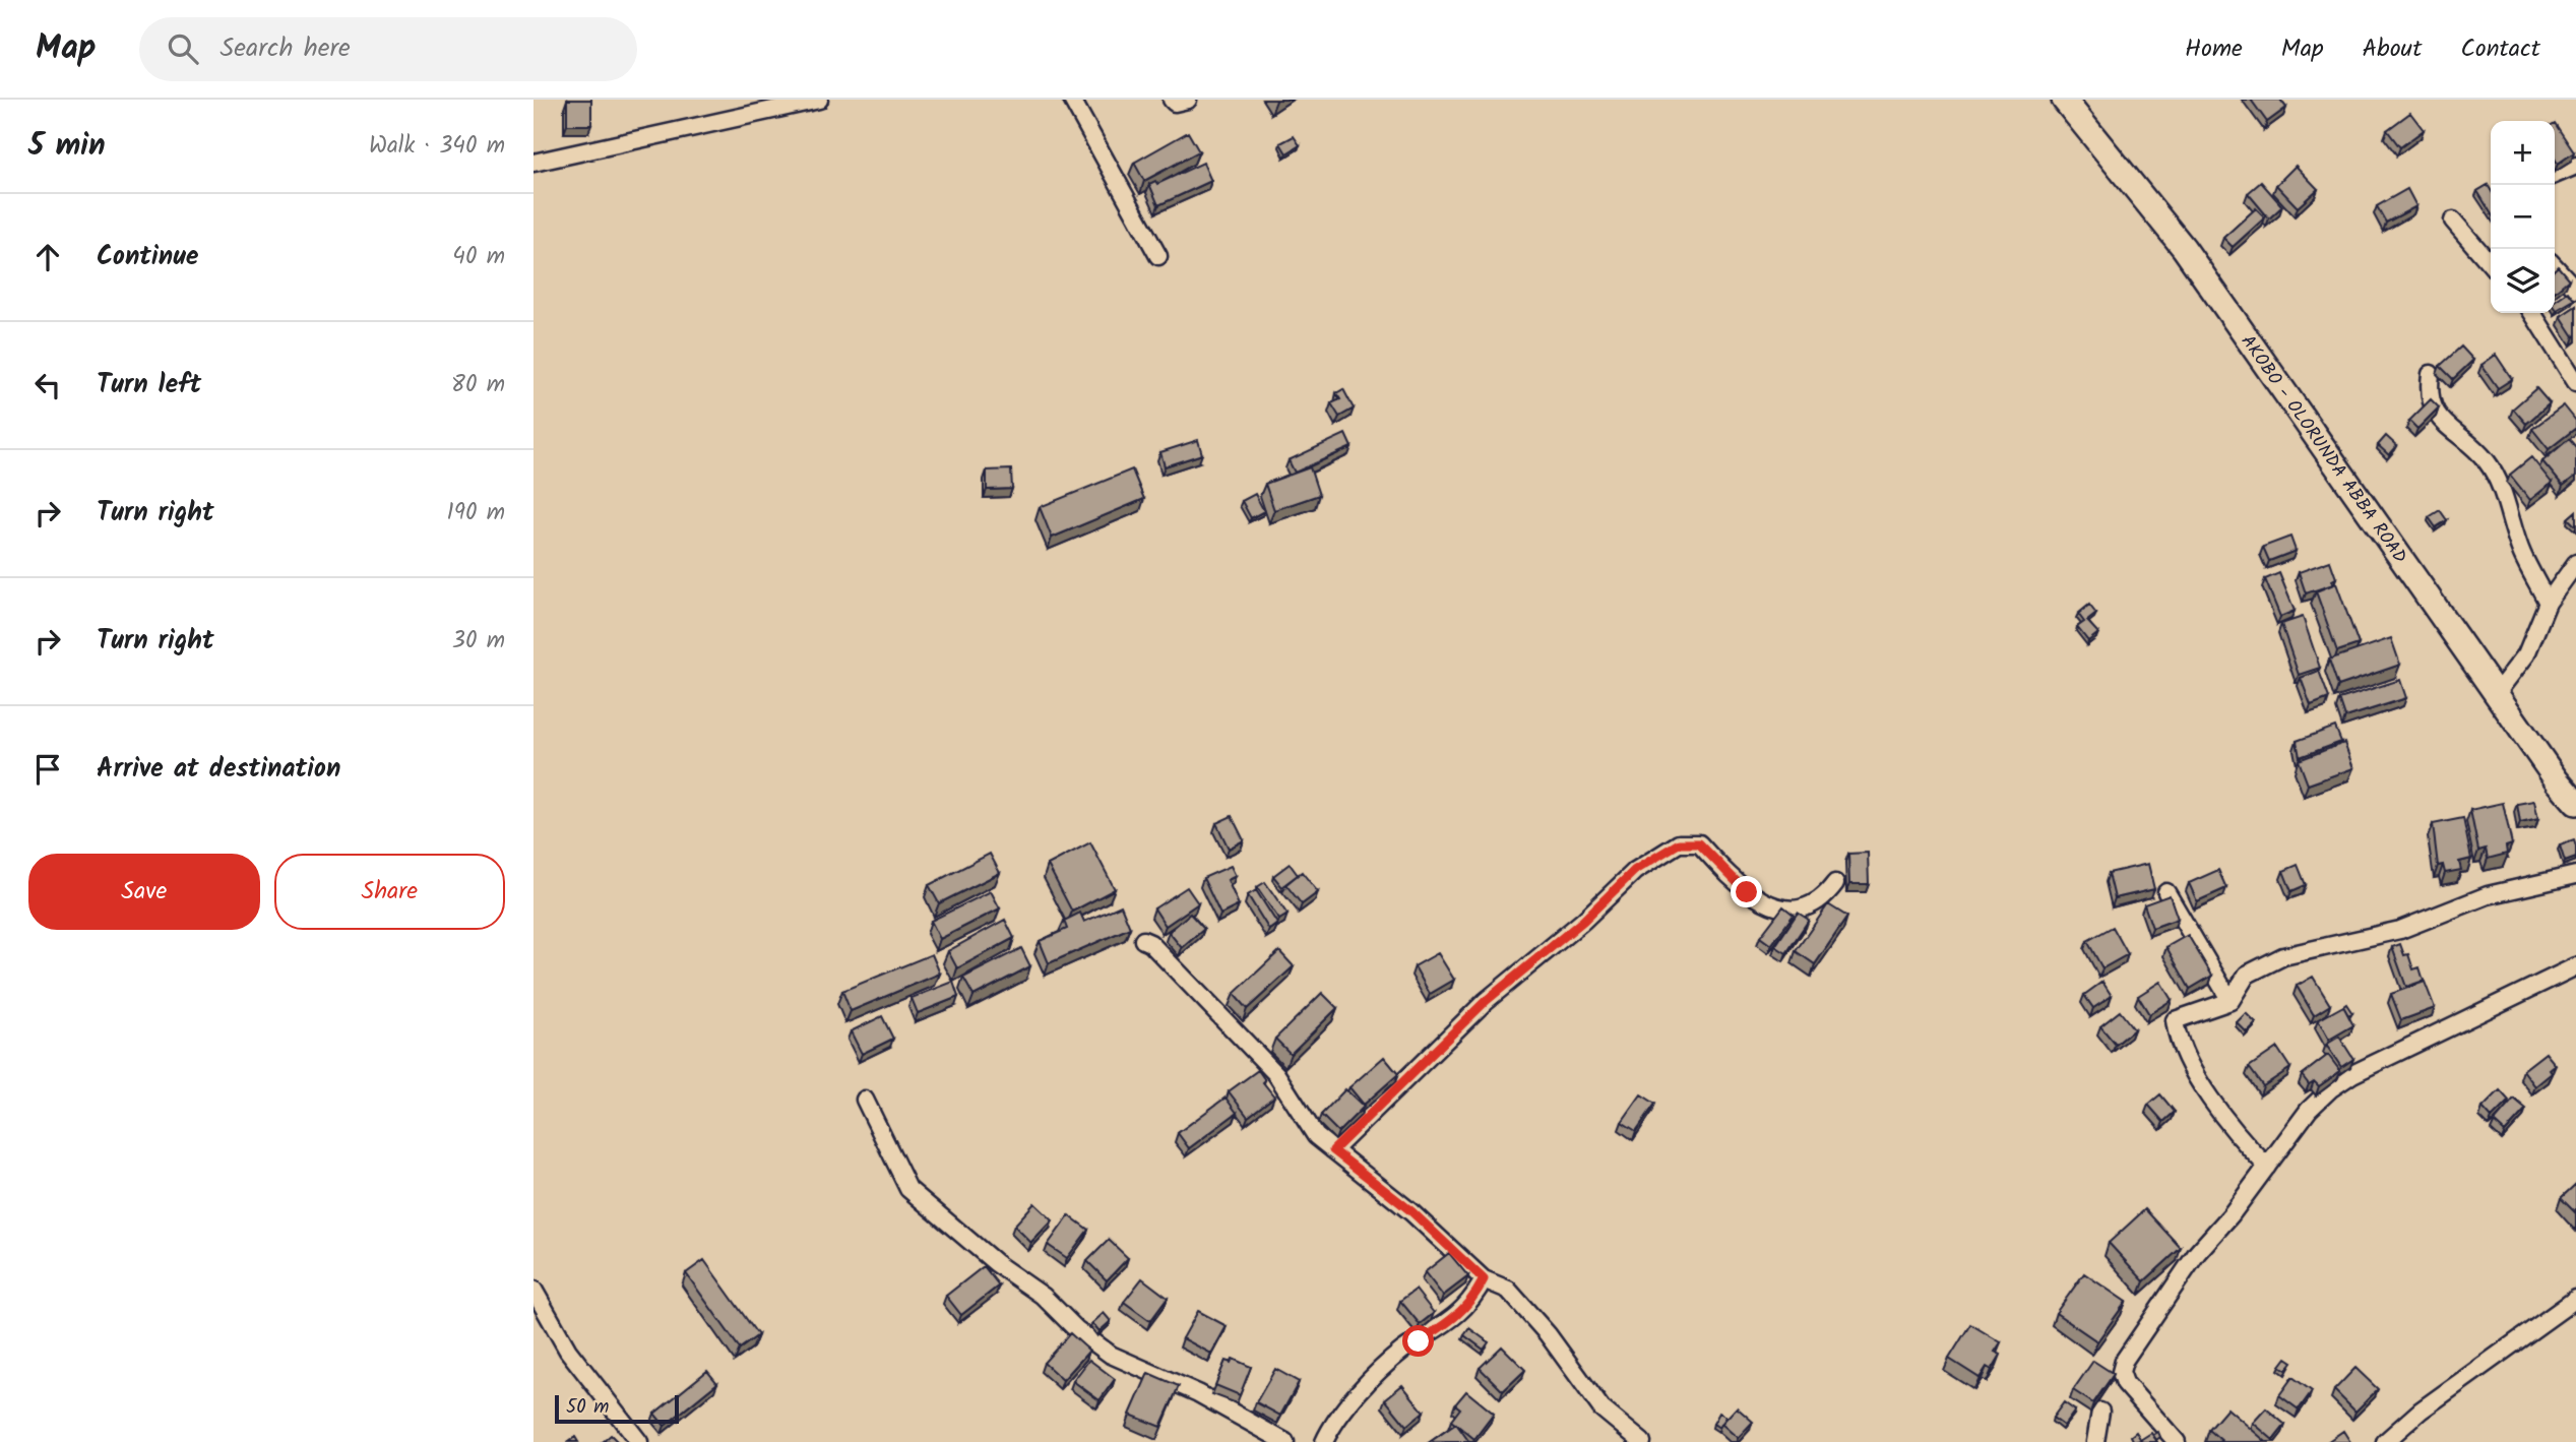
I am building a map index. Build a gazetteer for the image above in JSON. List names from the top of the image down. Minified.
{"streets":{"main road":["AKOBO - OLORUNDA ABBA ROAD"]},"scale_bar":"50 m","page":{"header":"Map","search":"Search here","nav":["Home","Map","About","Contact"],"heading":["5 min","Walk · 340 m"],"map_buttons":["+","−"],"list":[["Continue","40 m"],["Turn left","80 m"],["Turn right","190 m"],["Turn right","30 m"],"Arrive at destination"],"buttons":["Save","Share"],"scale":"50 m"}}
